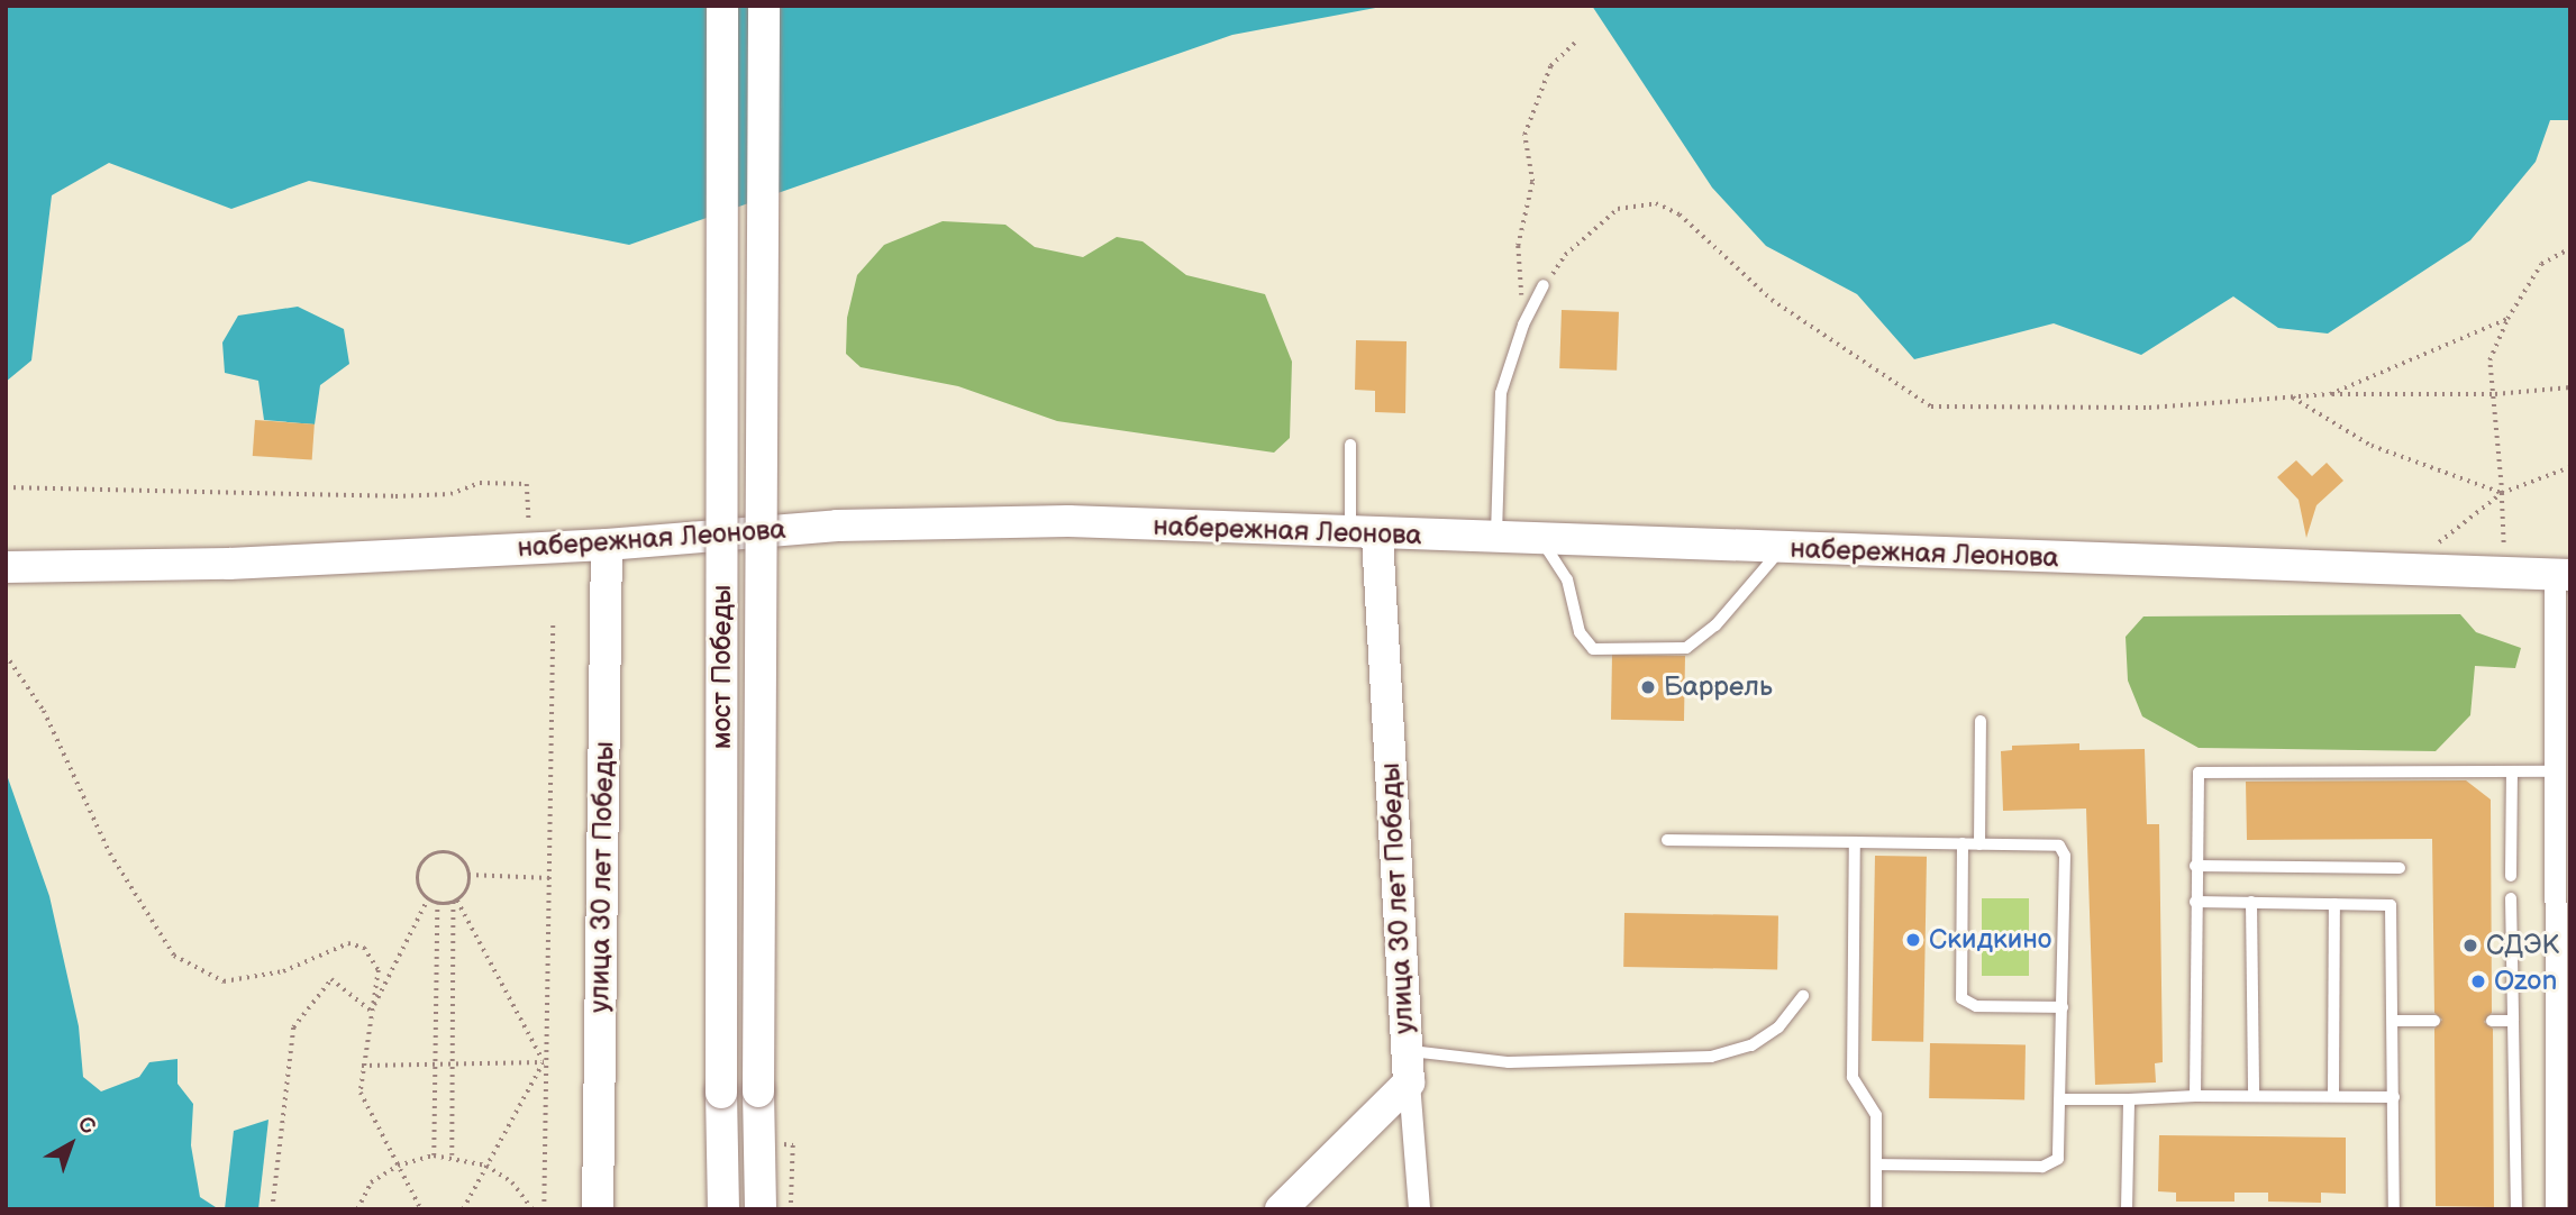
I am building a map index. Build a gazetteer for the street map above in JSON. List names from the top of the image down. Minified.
{"streets":{"main road":["набережная Леонова","мост Победы","улица 30 лет Победы"]},"crossings":[["набережная Леонова","улица 30 лет Победы"]],"places":["Баррель","Скидкино","СДЭК","Ozon"],"north":"top right"}
